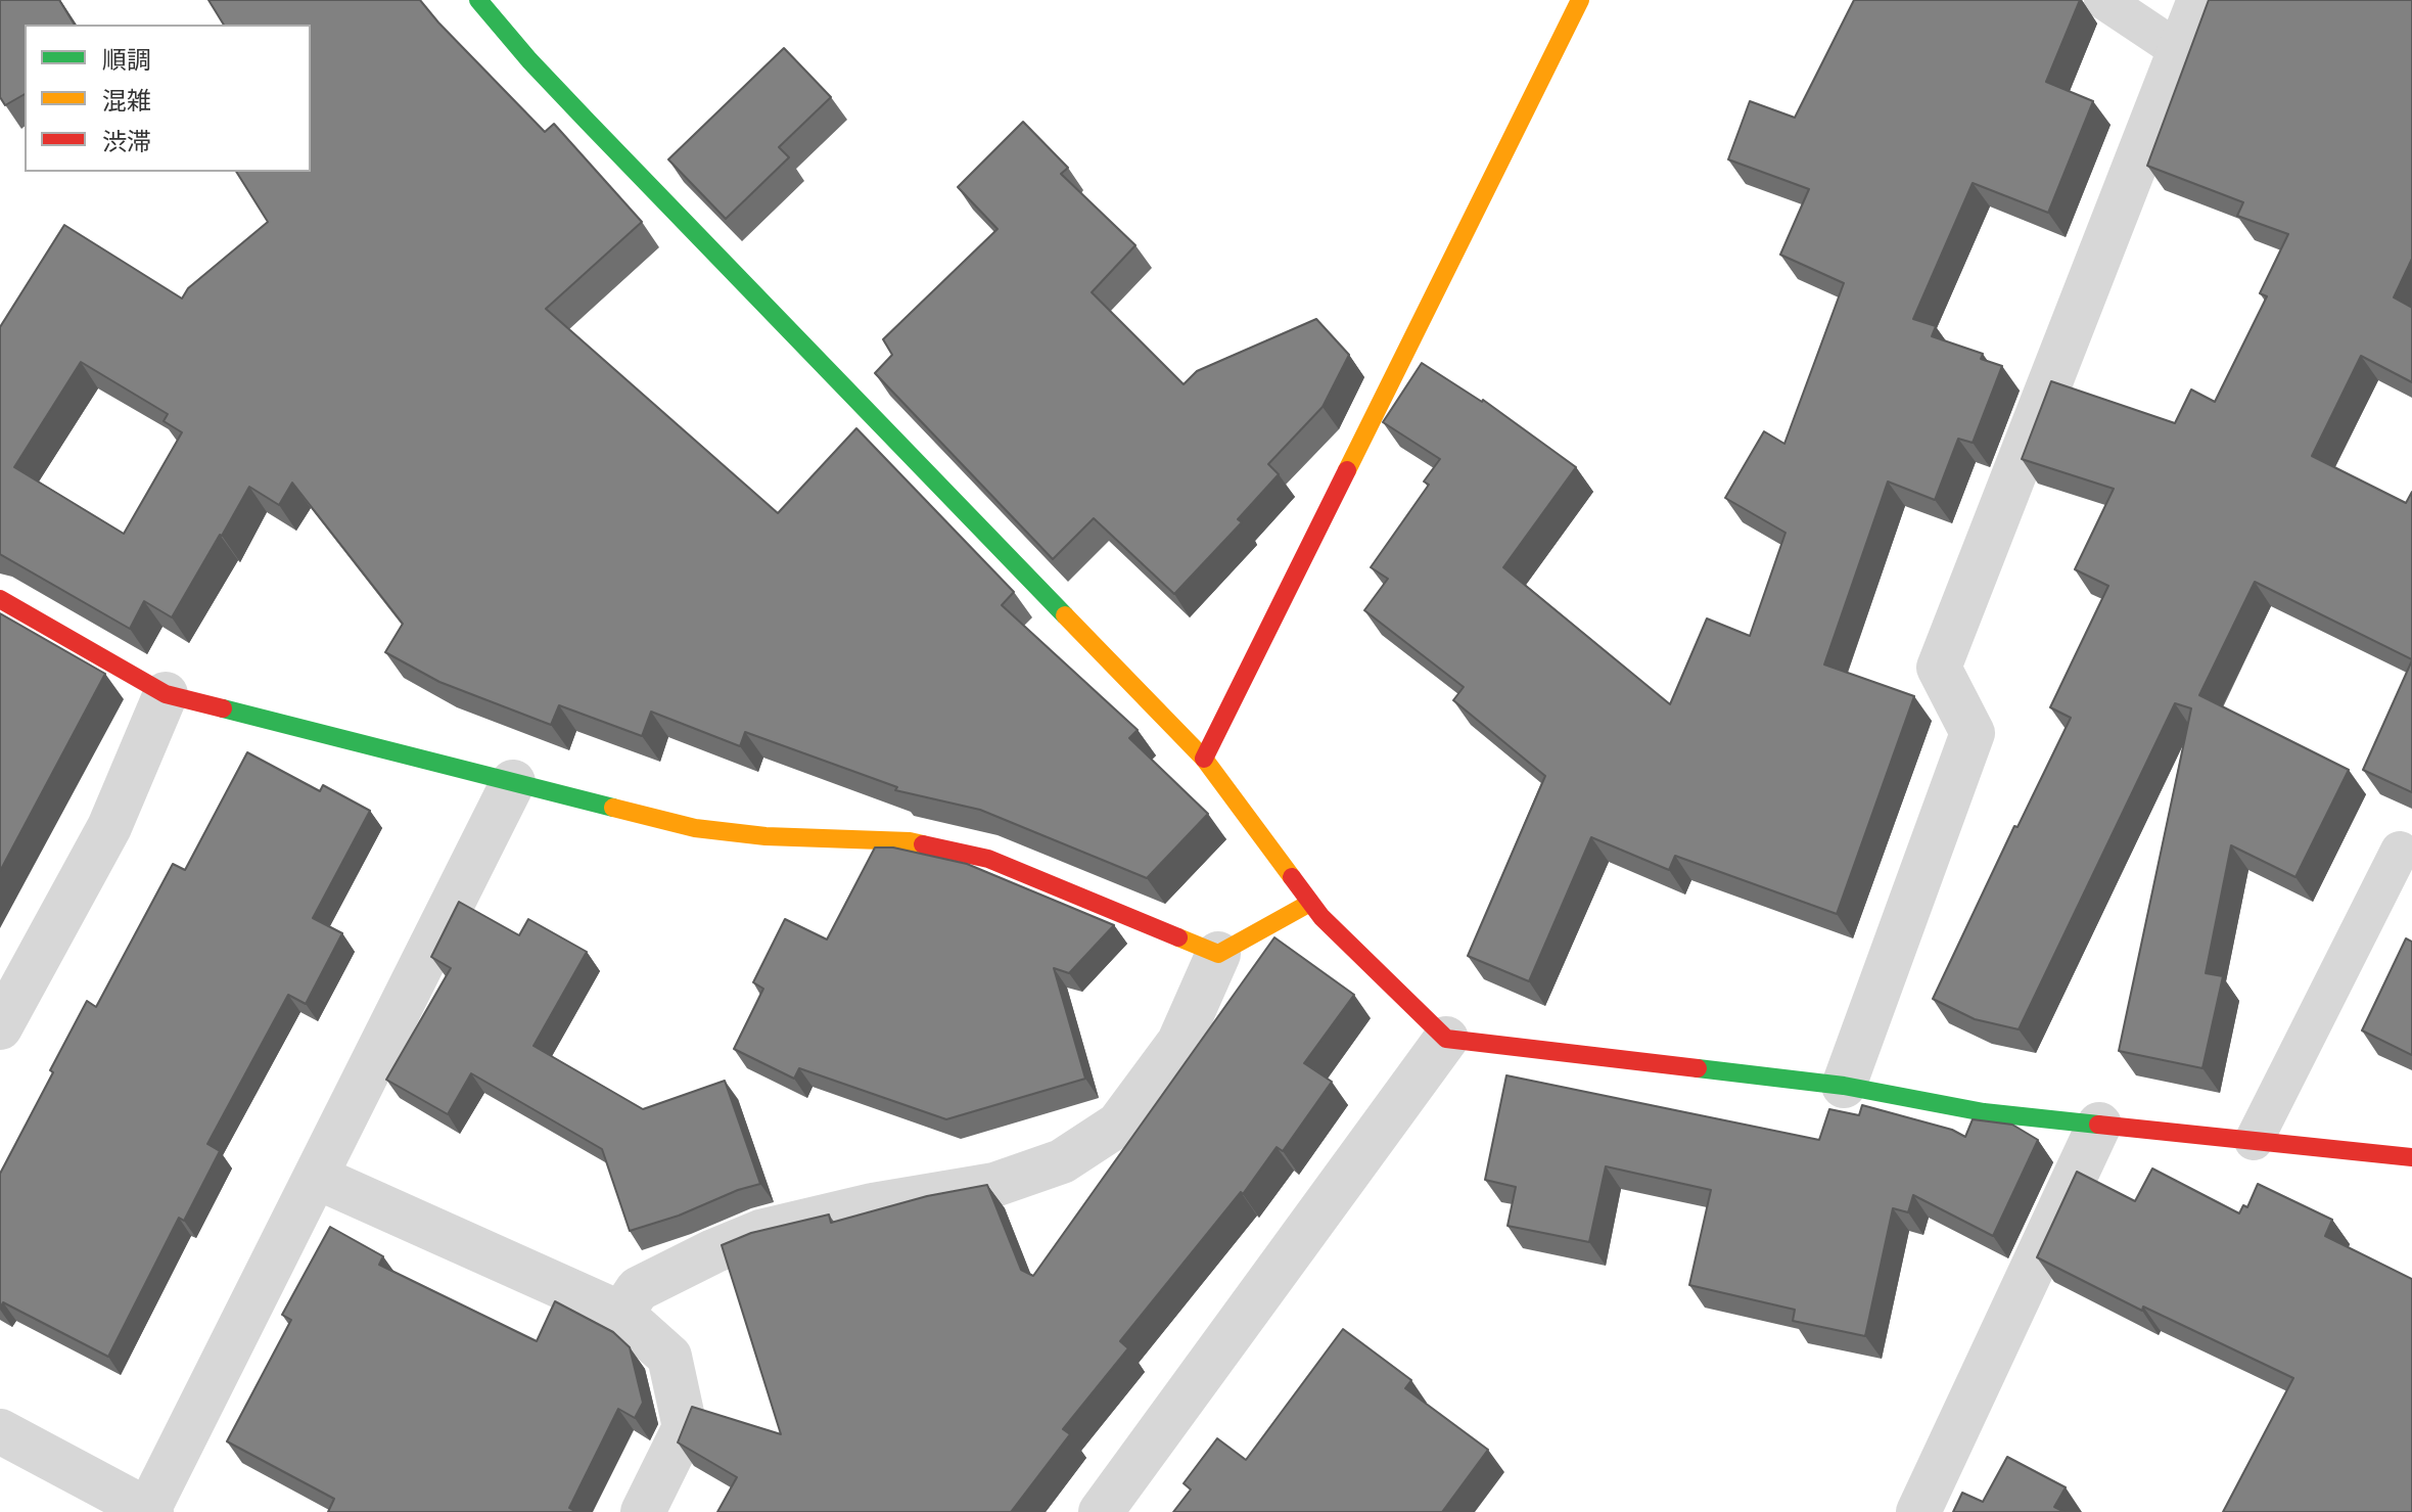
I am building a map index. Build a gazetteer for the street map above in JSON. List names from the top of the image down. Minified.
{"legend":["順調","混雑","渋滞"]}
